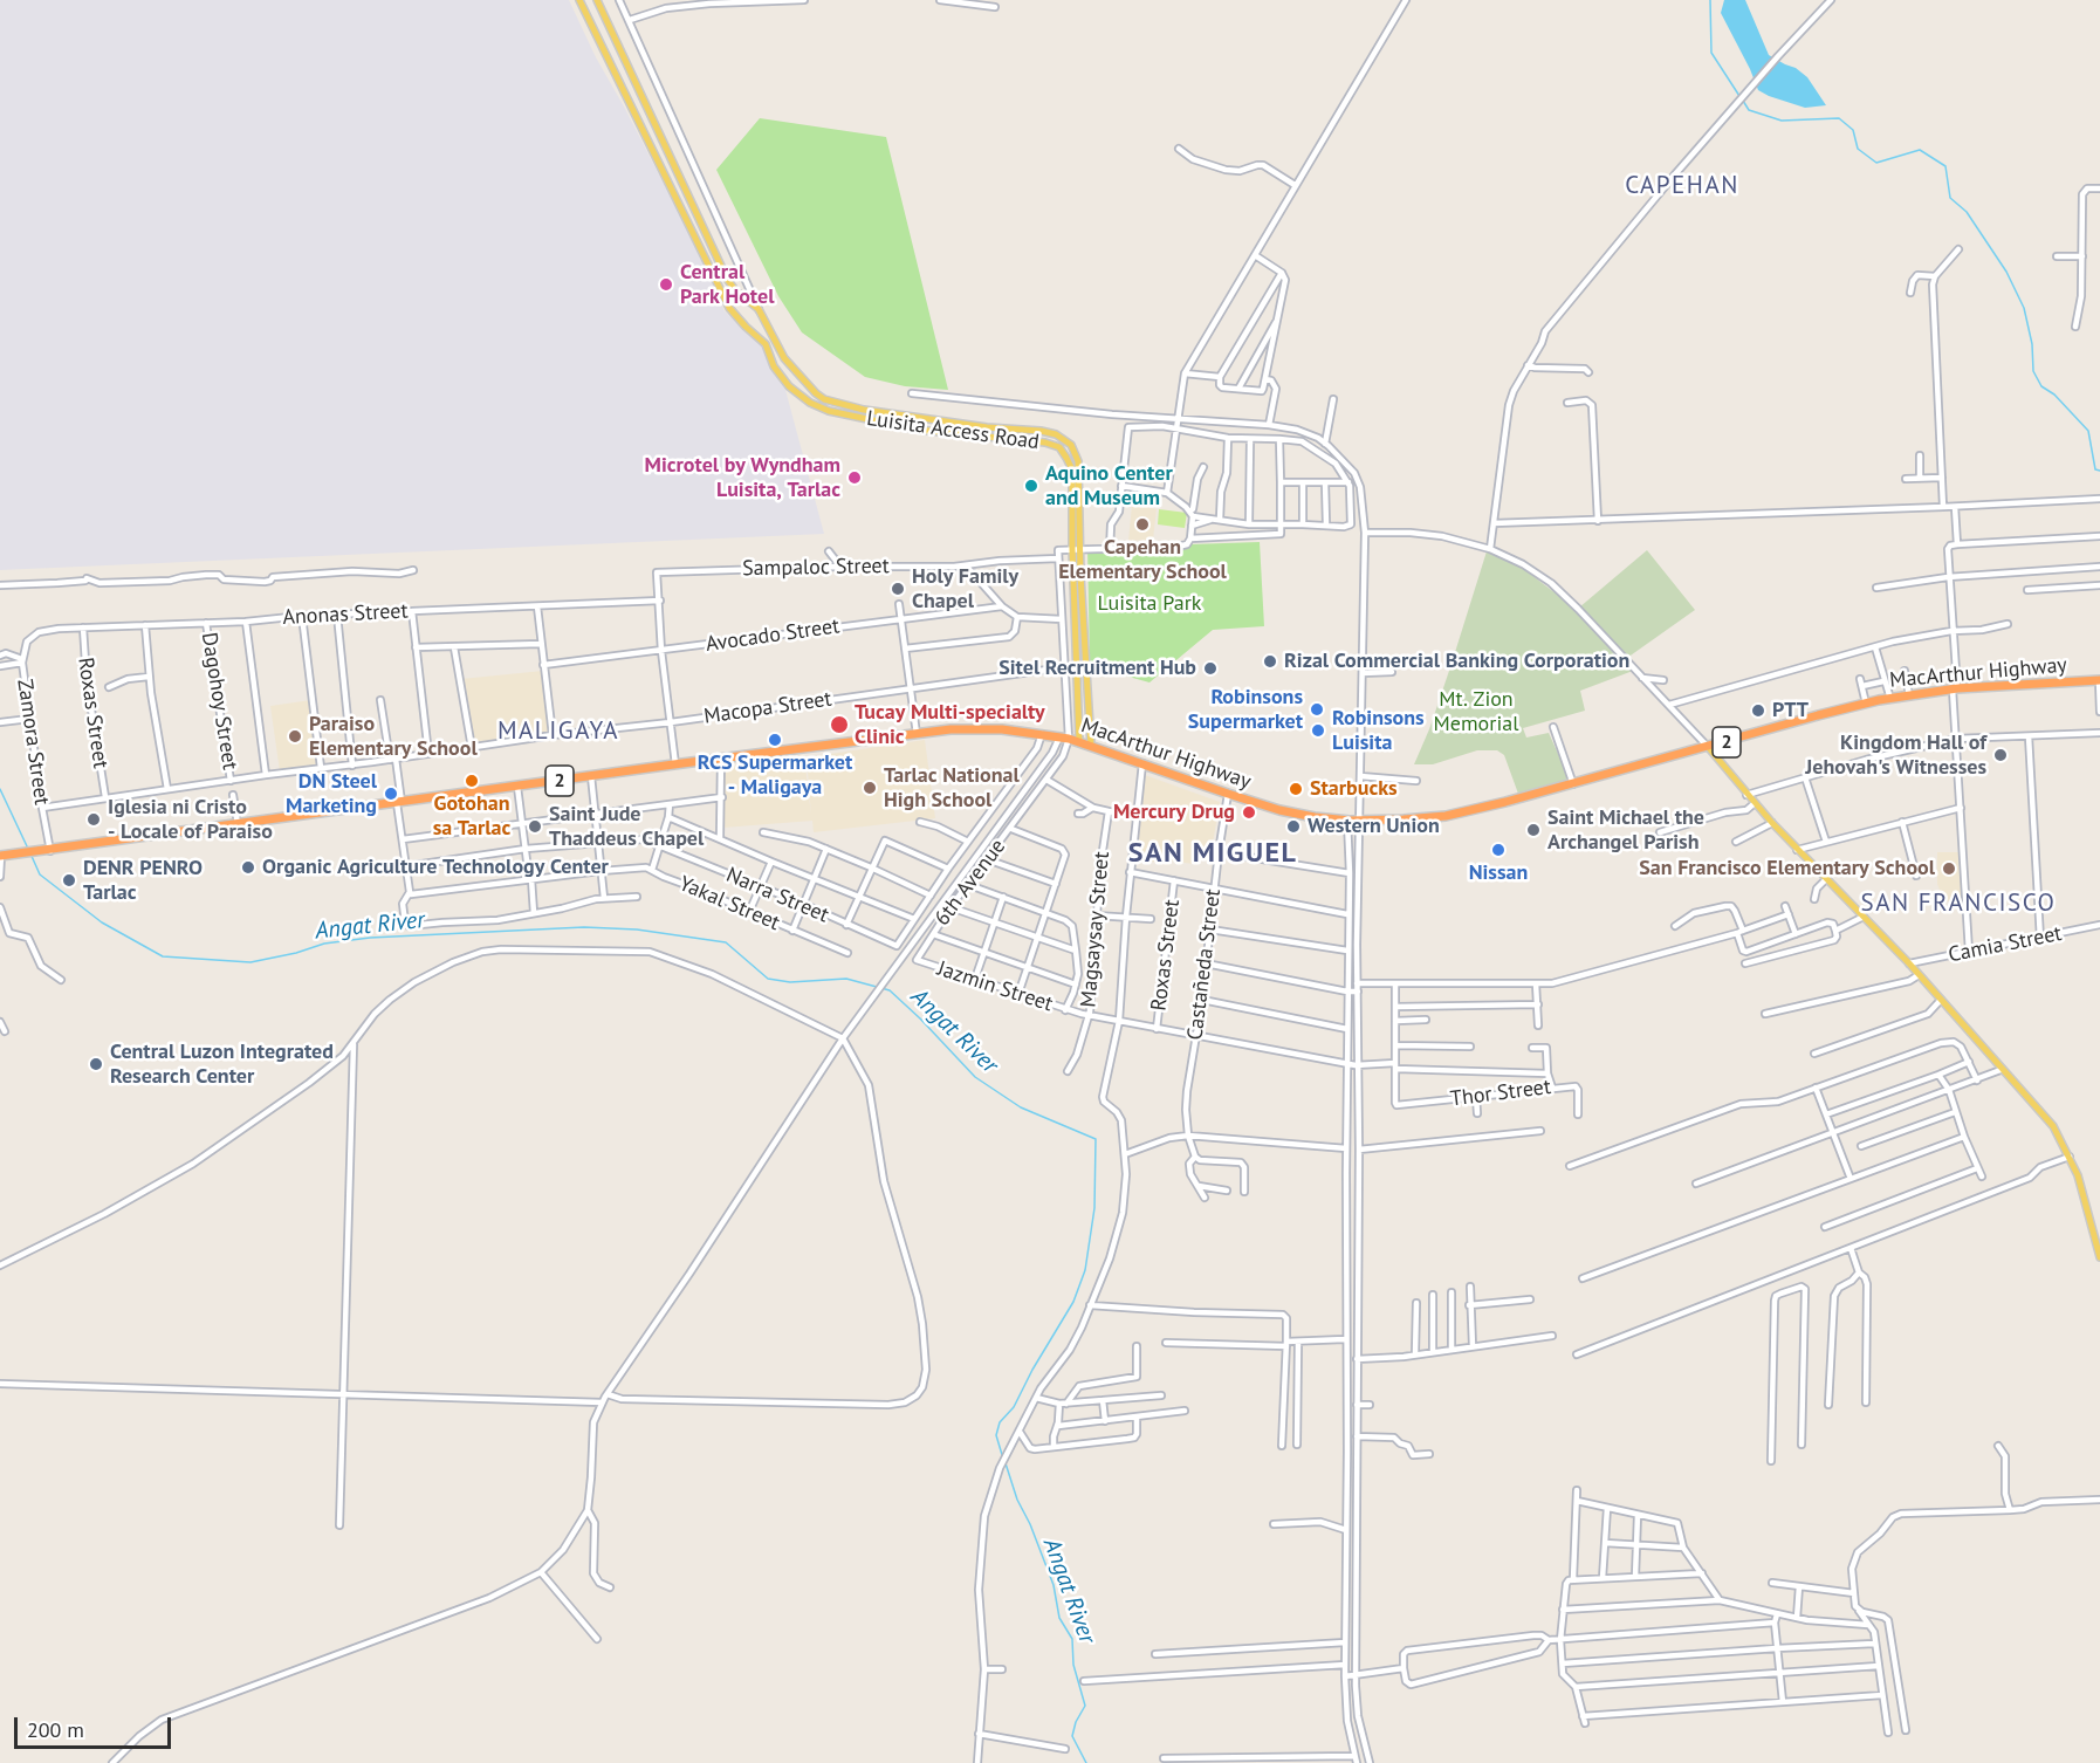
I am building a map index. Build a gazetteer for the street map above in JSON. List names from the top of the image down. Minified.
{"streets":{"highway":["MacArthur Highway","2"],"main road":["Luisita Access Road"],"street":["Sampaloc Street","Anonas Street","Avocado Street","Dagohoy Street","Macopa Street","Roxas Street","Zamora Street","6th Avenue","Narra Street","Yakal Street","Magsaysay Street","Camia Street","Castañeda Street","Jazmin Street","Thor Street"]},"crossings":[["Luisita Access Road","MacArthur Highway"],["Sampaloc Street","Anonas Street"],["Anonas Street","Dagohoy Street"],["Anonas Street","Roxas Street"],["Anonas Street","Zamora Street"],["MacArthur Highway","Zamora Street"],["MacArthur Highway","6th Avenue"],["MacArthur Highway","Castañeda Street"],["Dagohoy Street","Macopa Street"],["Macopa Street","Roxas Street"],["Macopa Street","Zamora Street"],["Roxas Street","Jazmin Street"],["6th Avenue","Jazmin Street"],["Magsaysay Street","Jazmin Street"],["Castañeda Street","Jazmin Street"],["Jazmin Street","Thor Street"]],"districts":["CAPEHAN","MALIGAYA","SAN MIGUEL","SAN FRANCISCO"],"water":["Angat River"],"parks":["Luisita Park","Mt. Zion Memorial"],"places":["Central Park Hotel","Microtel by Wyndham Luisita, Tarlac","Aquino Center and Museum","Capehan Elementary School","Holy Family Chapel","Rizal Commercial Banking Corporation","Sitel Recruitment Hub","Robinsons Supermarket","PTT","Tucay Multi-specialty Clinic","Robinsons Luisita","Paraiso Elementary School","RCS Supermarket - Maligaya","Kingdom Hall of Jehovah's Witnesses","Gotohan sa Tarlac","Tarlac National High School","Starbucks","DN Steel Marketing","Mercury Drug","Iglesia ni Cristo - Locale of Paraiso","Saint Jude Thaddeus Chapel","Western Union","Saint Michael the Archangel Parish","Nissan","Organic Agriculture Technology Center","San Francisco Elementary School","DENR PENRO Tarlac","Central Luzon Integrated Research Center"],"scale_bar":"200 m"}
